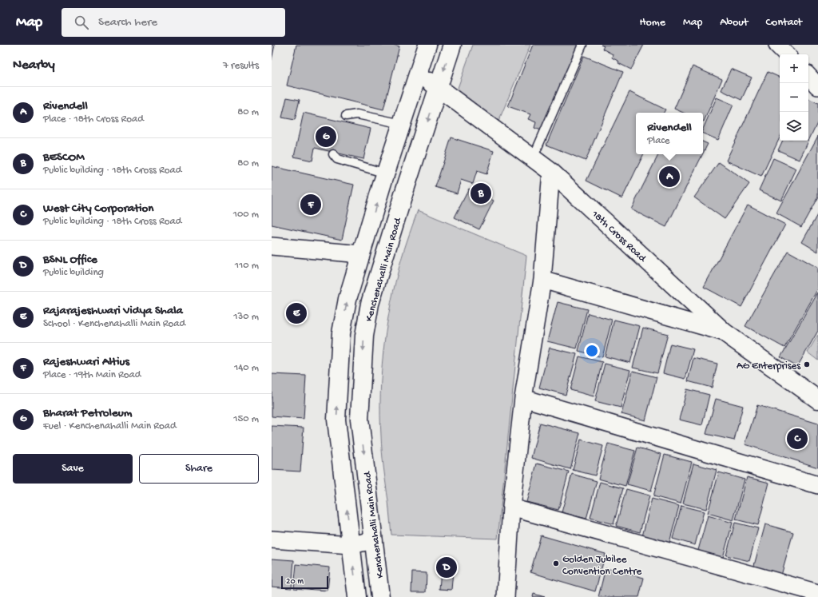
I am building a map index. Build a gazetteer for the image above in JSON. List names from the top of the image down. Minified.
{"streets":{"main road":["18th Cross Road","Kenchenahalli Main Road"]},"crossings":[["18th Cross Road","Kenchenahalli Main Road"]],"places":["AG Enterprises","Golden Jubilee Convention Centre"],"scale_bar":"20 m","page":{"header":"Map","search":"Search here","nav":["Home","Map","About","Contact"],"heading":["Nearby","7 results"],"map_buttons":["+","−"],"list":[{"mark":"A","name":"Rivendell","note":"Place · 18th Cross Road","value":"80 m"},{"mark":"B","name":"BESCOM","note":"Public building · 18th Cross Road","value":"80 m"},{"mark":"C","name":"West City Corporation","note":"Public building · 18th Cross Road","value":"100 m"},{"mark":"D","name":"BSNL Office","note":"Public building","value":"110 m"},{"mark":"E","name":"Rajarajeshwari Vidya Shala","note":"School · Kenchenahalli Main Road","value":"130 m"},{"mark":"F","name":"Rajeshwari Altius","note":"Place · 19th Main Road","value":"140 m"},{"mark":"G","name":"Bharat Petroleum","note":"Fuel · Kenchenahalli Main Road","value":"150 m"}],"popup":["Rivendell","Place"],"pins":["G","A","B","F","E","C","D"],"buttons":["Save","Share"],"scale":"20 m"}}
